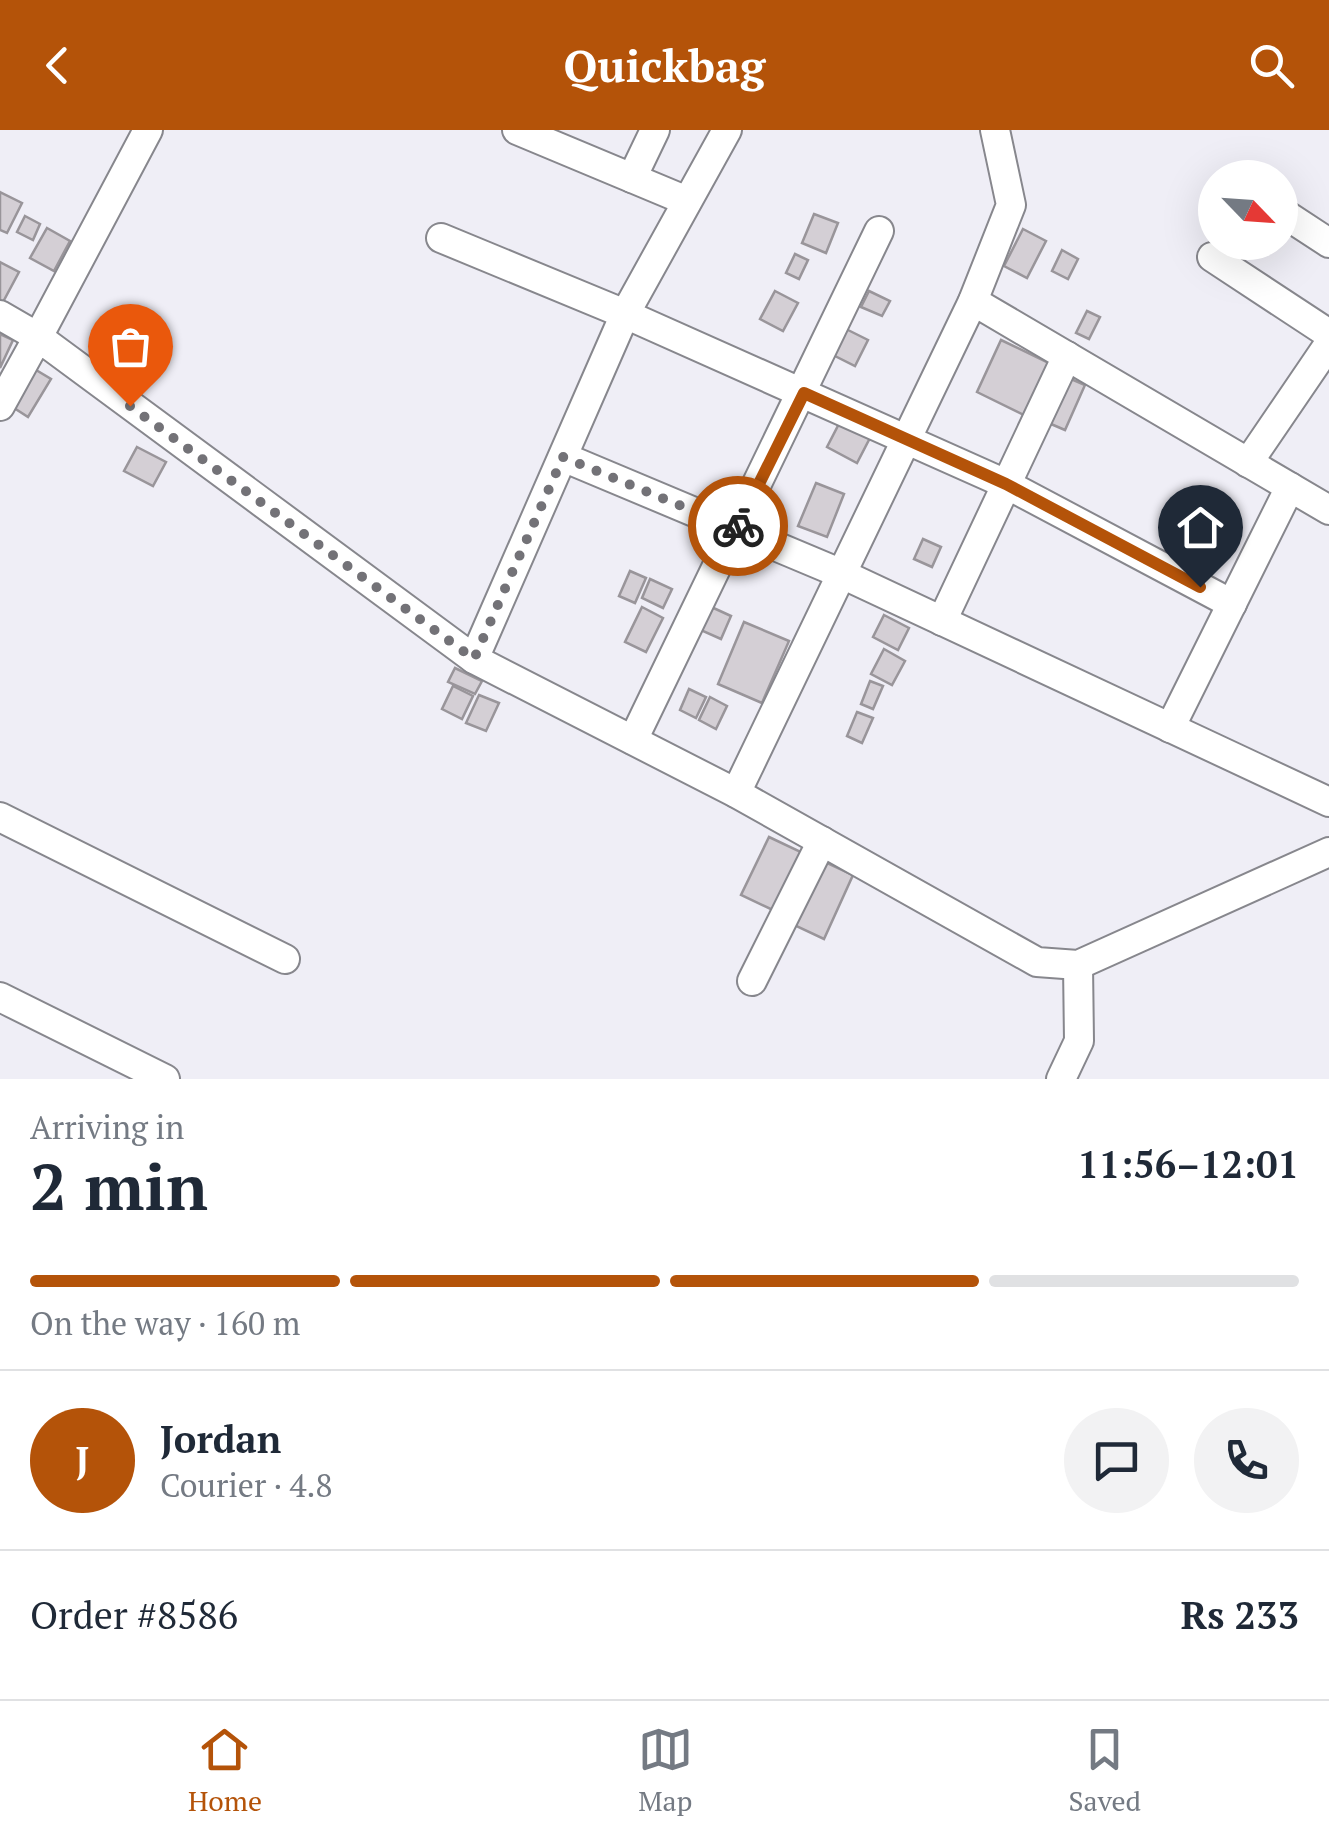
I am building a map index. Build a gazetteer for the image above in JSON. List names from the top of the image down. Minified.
{"north":"bottom right","page":{"header":"Quickbag","heading":["2 min","Arriving in","11:56–12:01"],"panel":["Jordan","Courier · 4.8","Order #8586","Rs 233"],"bar":"On the way · 160 m","round":"J","tabs":["Home","Map","Saved"]}}
